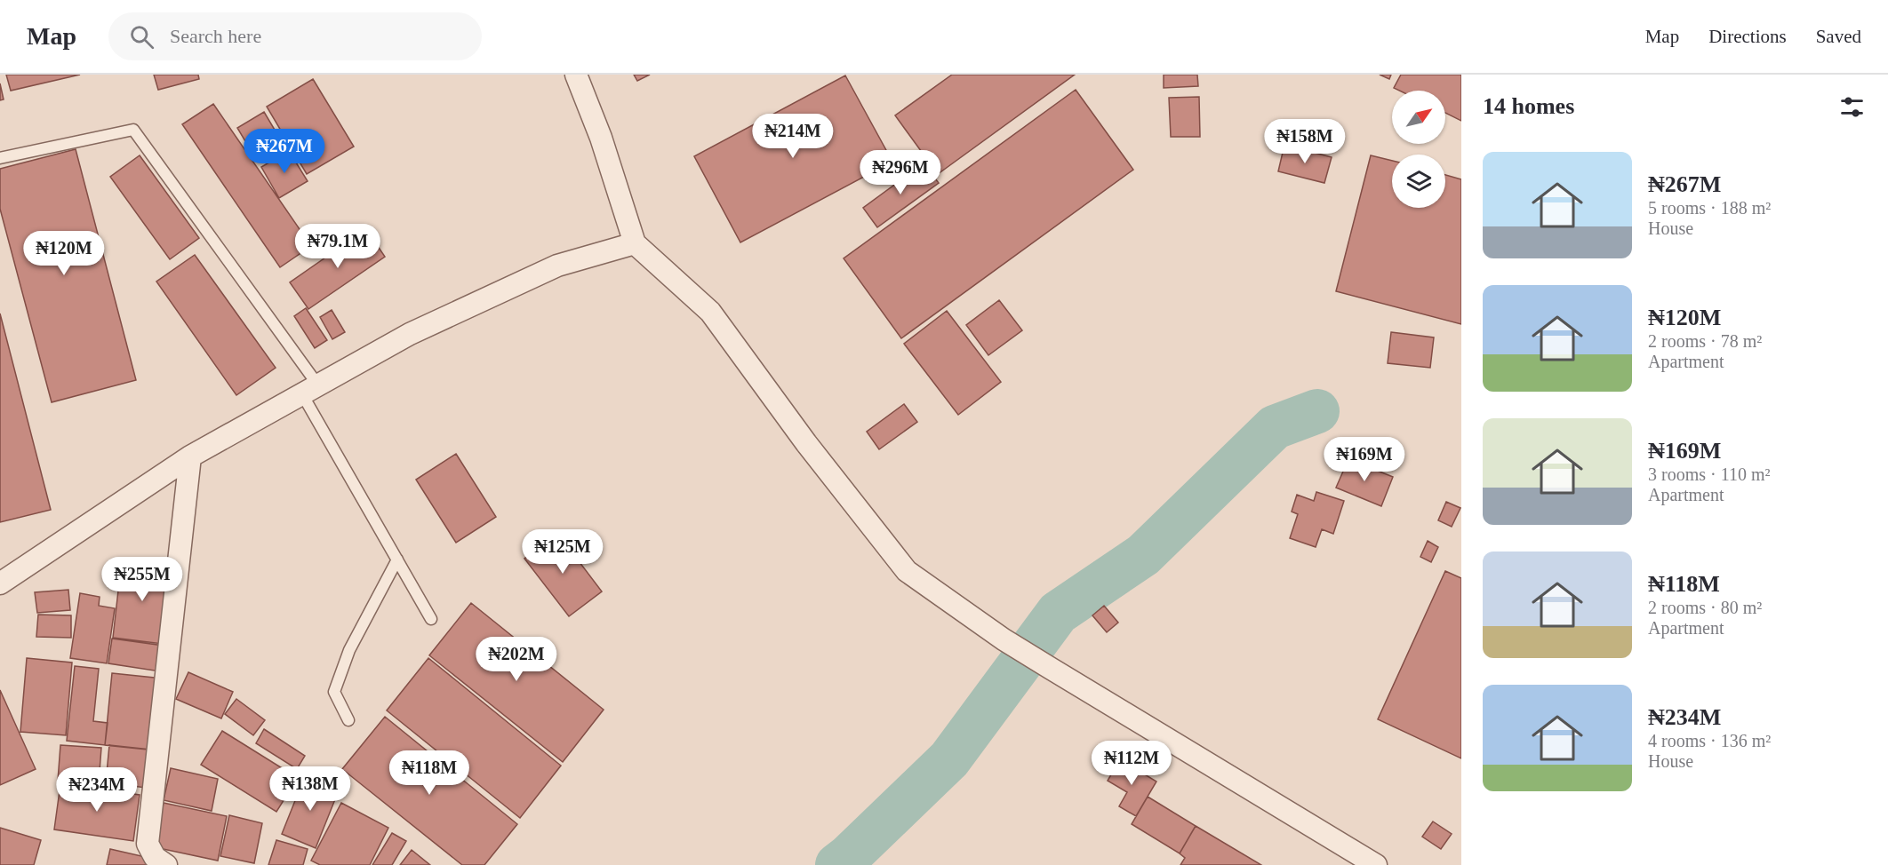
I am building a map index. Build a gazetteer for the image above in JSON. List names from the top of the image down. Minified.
{"north":"top right","page":{"header":"Map","search":"Search here","nav":["Map","Directions","Saved"],"heading":"14 homes","price":["₦214M","₦158M","₦267M","₦296M","₦79.1M","₦120M","₦169M","₦125M","₦255M","₦202M","₦112M","₦118M","₦138M","₦234M"],"list":[{"name":"₦267M","note":"5 rooms · 188 m² · House"},{"name":"₦120M","note":"2 rooms · 78 m² · Apartment"},{"name":"₦169M","note":"3 rooms · 110 m² · Apartment"},{"name":"₦118M","note":"2 rooms · 80 m² · Apartment"},{"name":"₦234M","note":"4 rooms · 136 m² · House"}]}}
